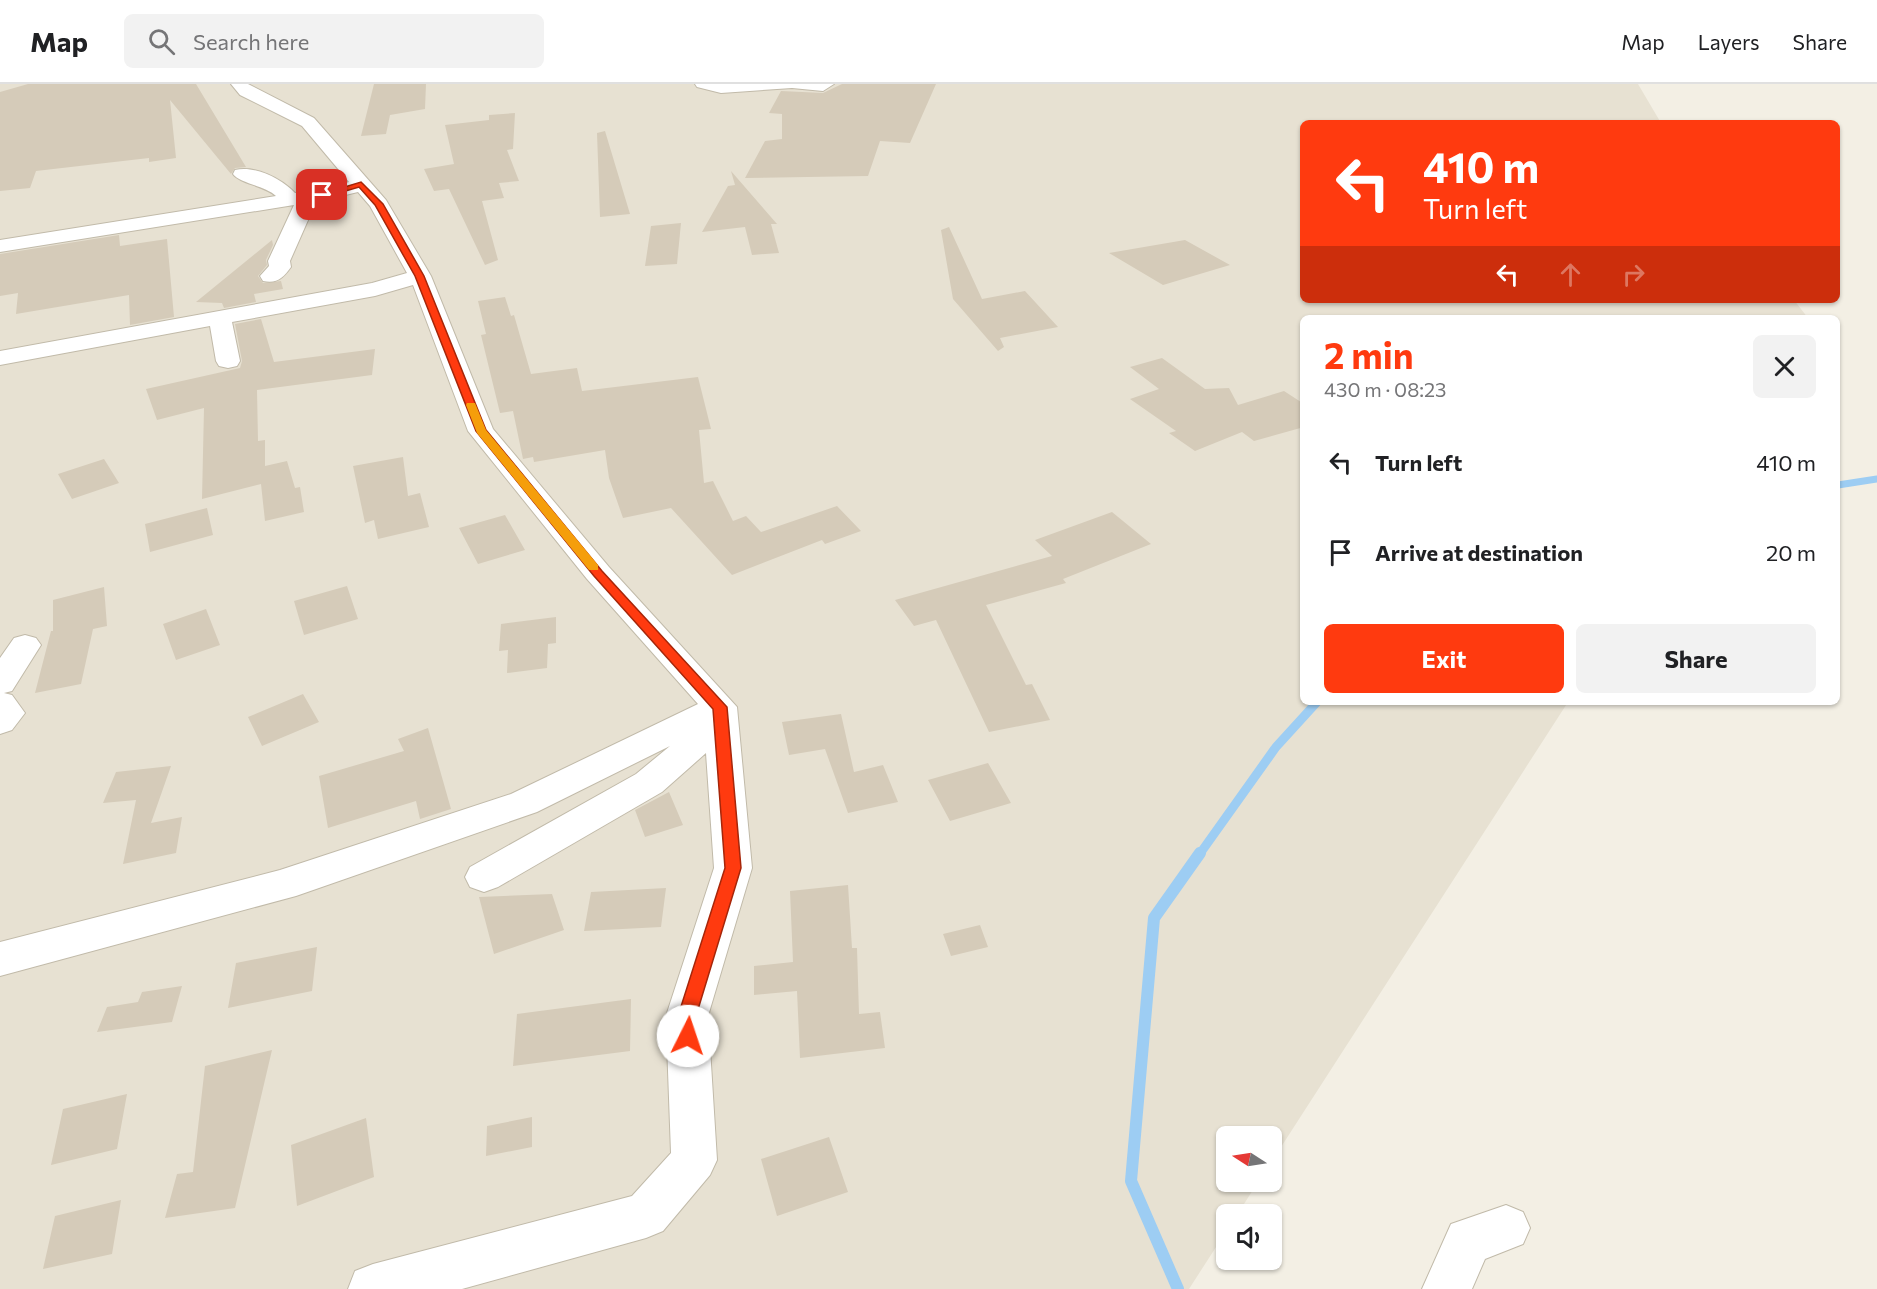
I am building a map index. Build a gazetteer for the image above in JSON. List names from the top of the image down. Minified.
{"north":"left","page":{"header":"Map","search":"Search here","nav":["Map","Layers","Share"],"turn":["410 m","Turn left"],"heading":["2 min","430 m · 08:23"],"list":[{"name":"Turn left","value":"410 m"},{"name":"Arrive at destination","value":"20 m"}],"buttons":["Exit","Share"]}}
